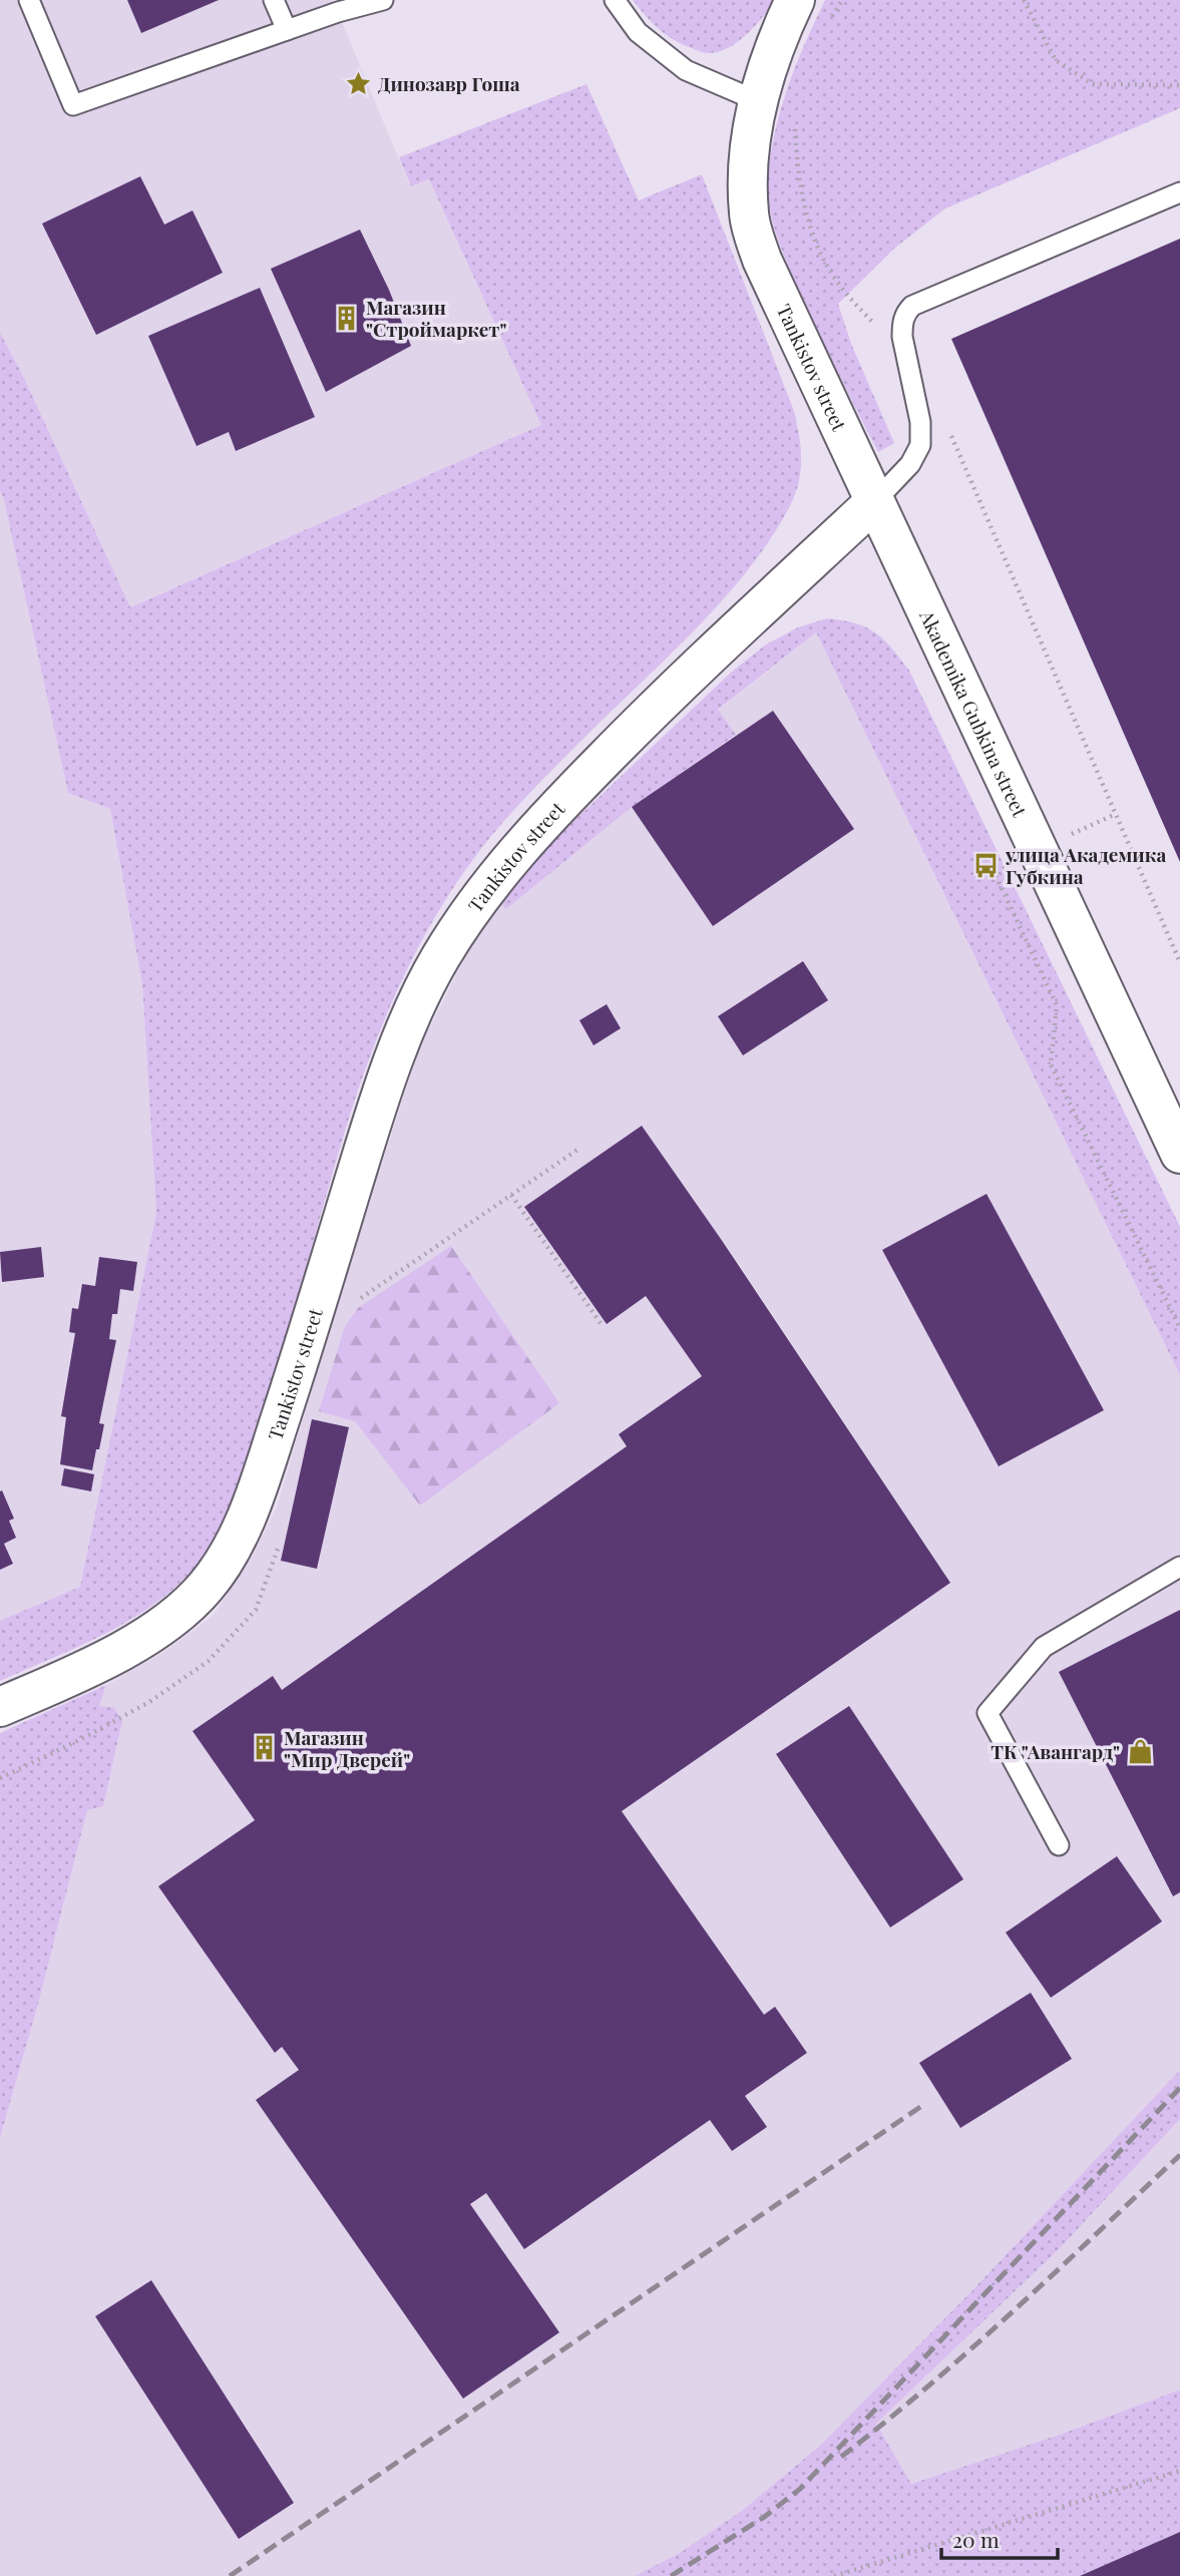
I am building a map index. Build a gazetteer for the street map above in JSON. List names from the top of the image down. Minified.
{"streets":{"street":["Tankistov street","Akademika Gubkina street"]},"crossings":[["Tankistov street","Akademika Gubkina street"]],"places":{"place":["Динозавр Гоша"],"building":["Магазин \"Строймаркет\"","Магазин \"Мир Дверей\""],"bus stop":["улица Академика Губкина"],"shop":["ТК \"Авангард\""]},"scale_bar":"20 m"}
